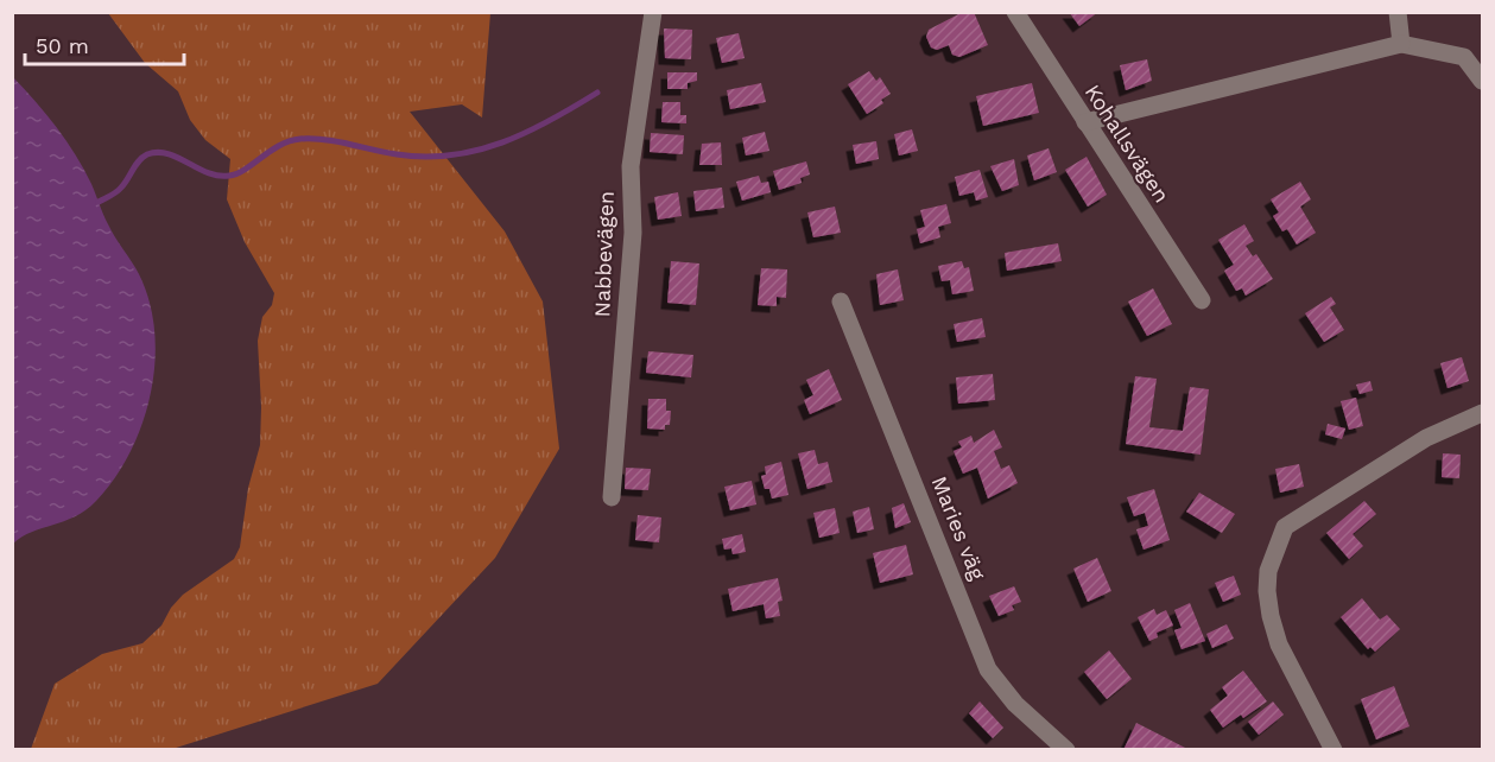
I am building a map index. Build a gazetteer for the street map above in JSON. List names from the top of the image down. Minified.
{"streets":{"street":["Kohallsvägen","Nabbevägen","Maries väg"]},"scale_bar":"50 m"}
